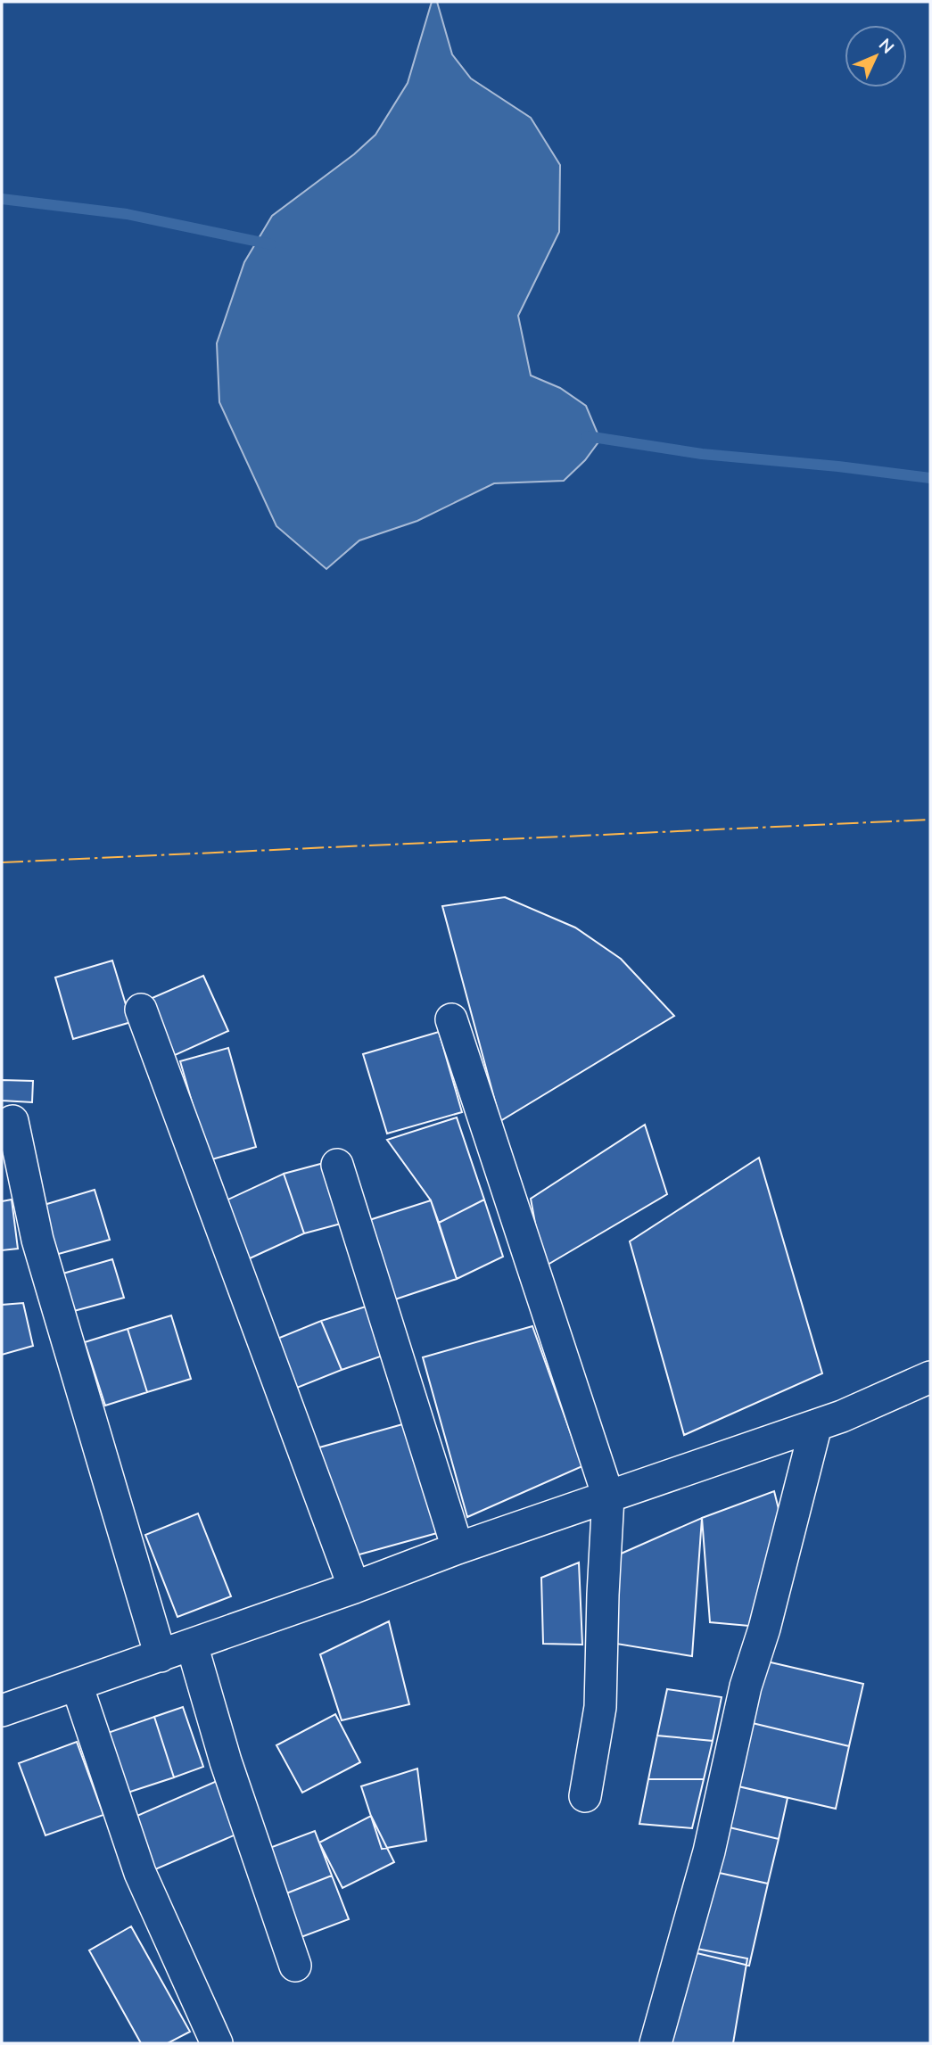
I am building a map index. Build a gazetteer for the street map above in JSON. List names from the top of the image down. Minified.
{"north":"top right"}
